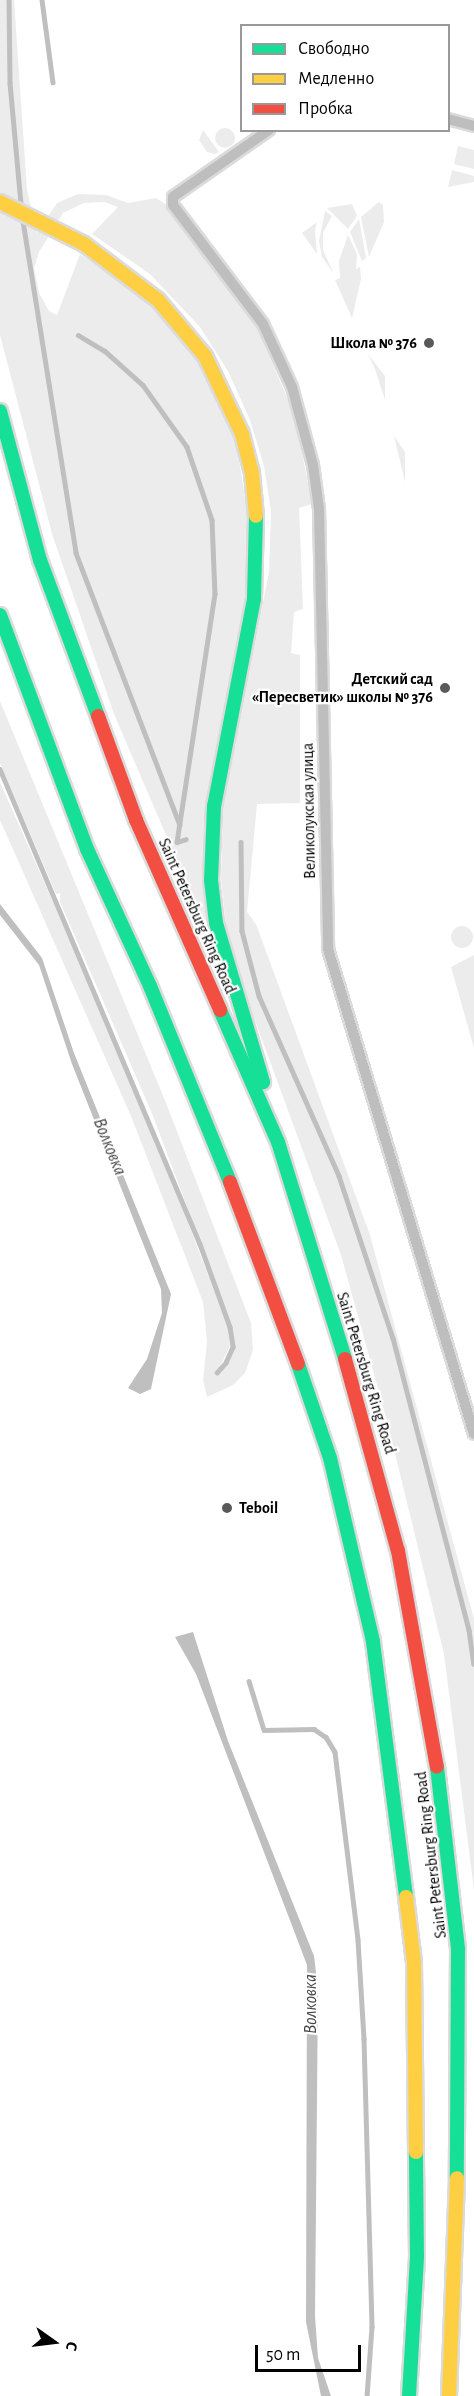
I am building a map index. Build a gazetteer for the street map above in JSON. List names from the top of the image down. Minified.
{"streets":{"highway":["Saint Petersburg Ring Road"],"street":["Великолукская улица"]},"water":["Волковка"],"places":["Школа № 376","Детский сад «Пересветик» школы № 376","Teboil"],"legend":["Свободно","Медленно","Пробка"],"scale_bar":"50 m","north":"right"}
